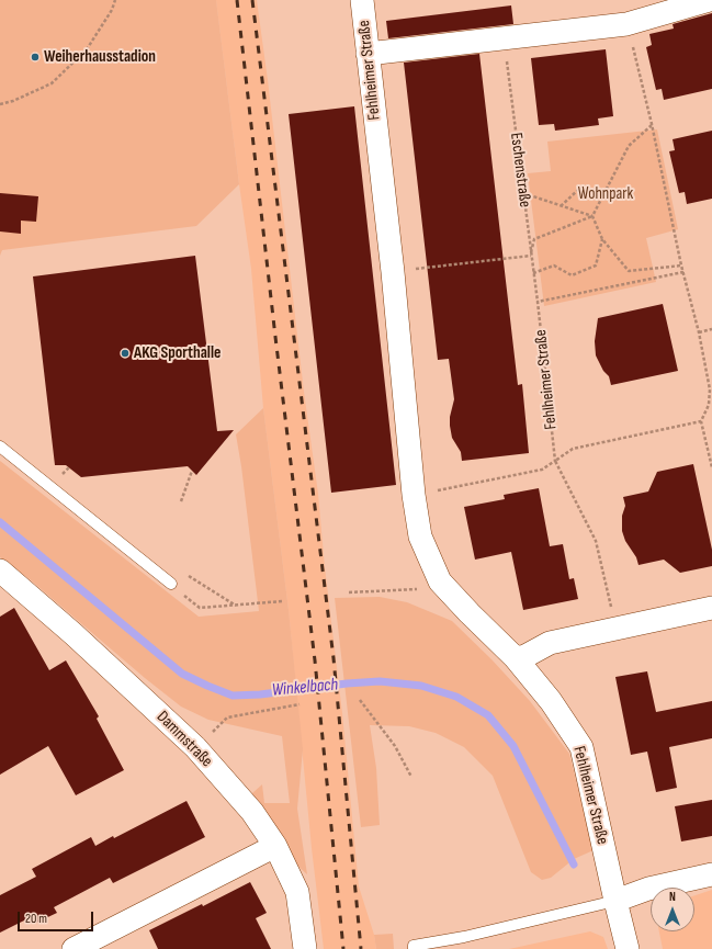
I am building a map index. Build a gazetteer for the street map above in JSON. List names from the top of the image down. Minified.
{"streets":{"street":["Fehlheimer Straße","Dammstraße"],"path":["Eschenstraße"]},"crossings":[["Fehlheimer Straße","Eschenstraße"]],"water":["Winkelbach"],"parks":["Wohnpark"],"places":["Weiherhausstadion","AKG Sporthalle"],"scale_bar":"20 m","north":"top"}
